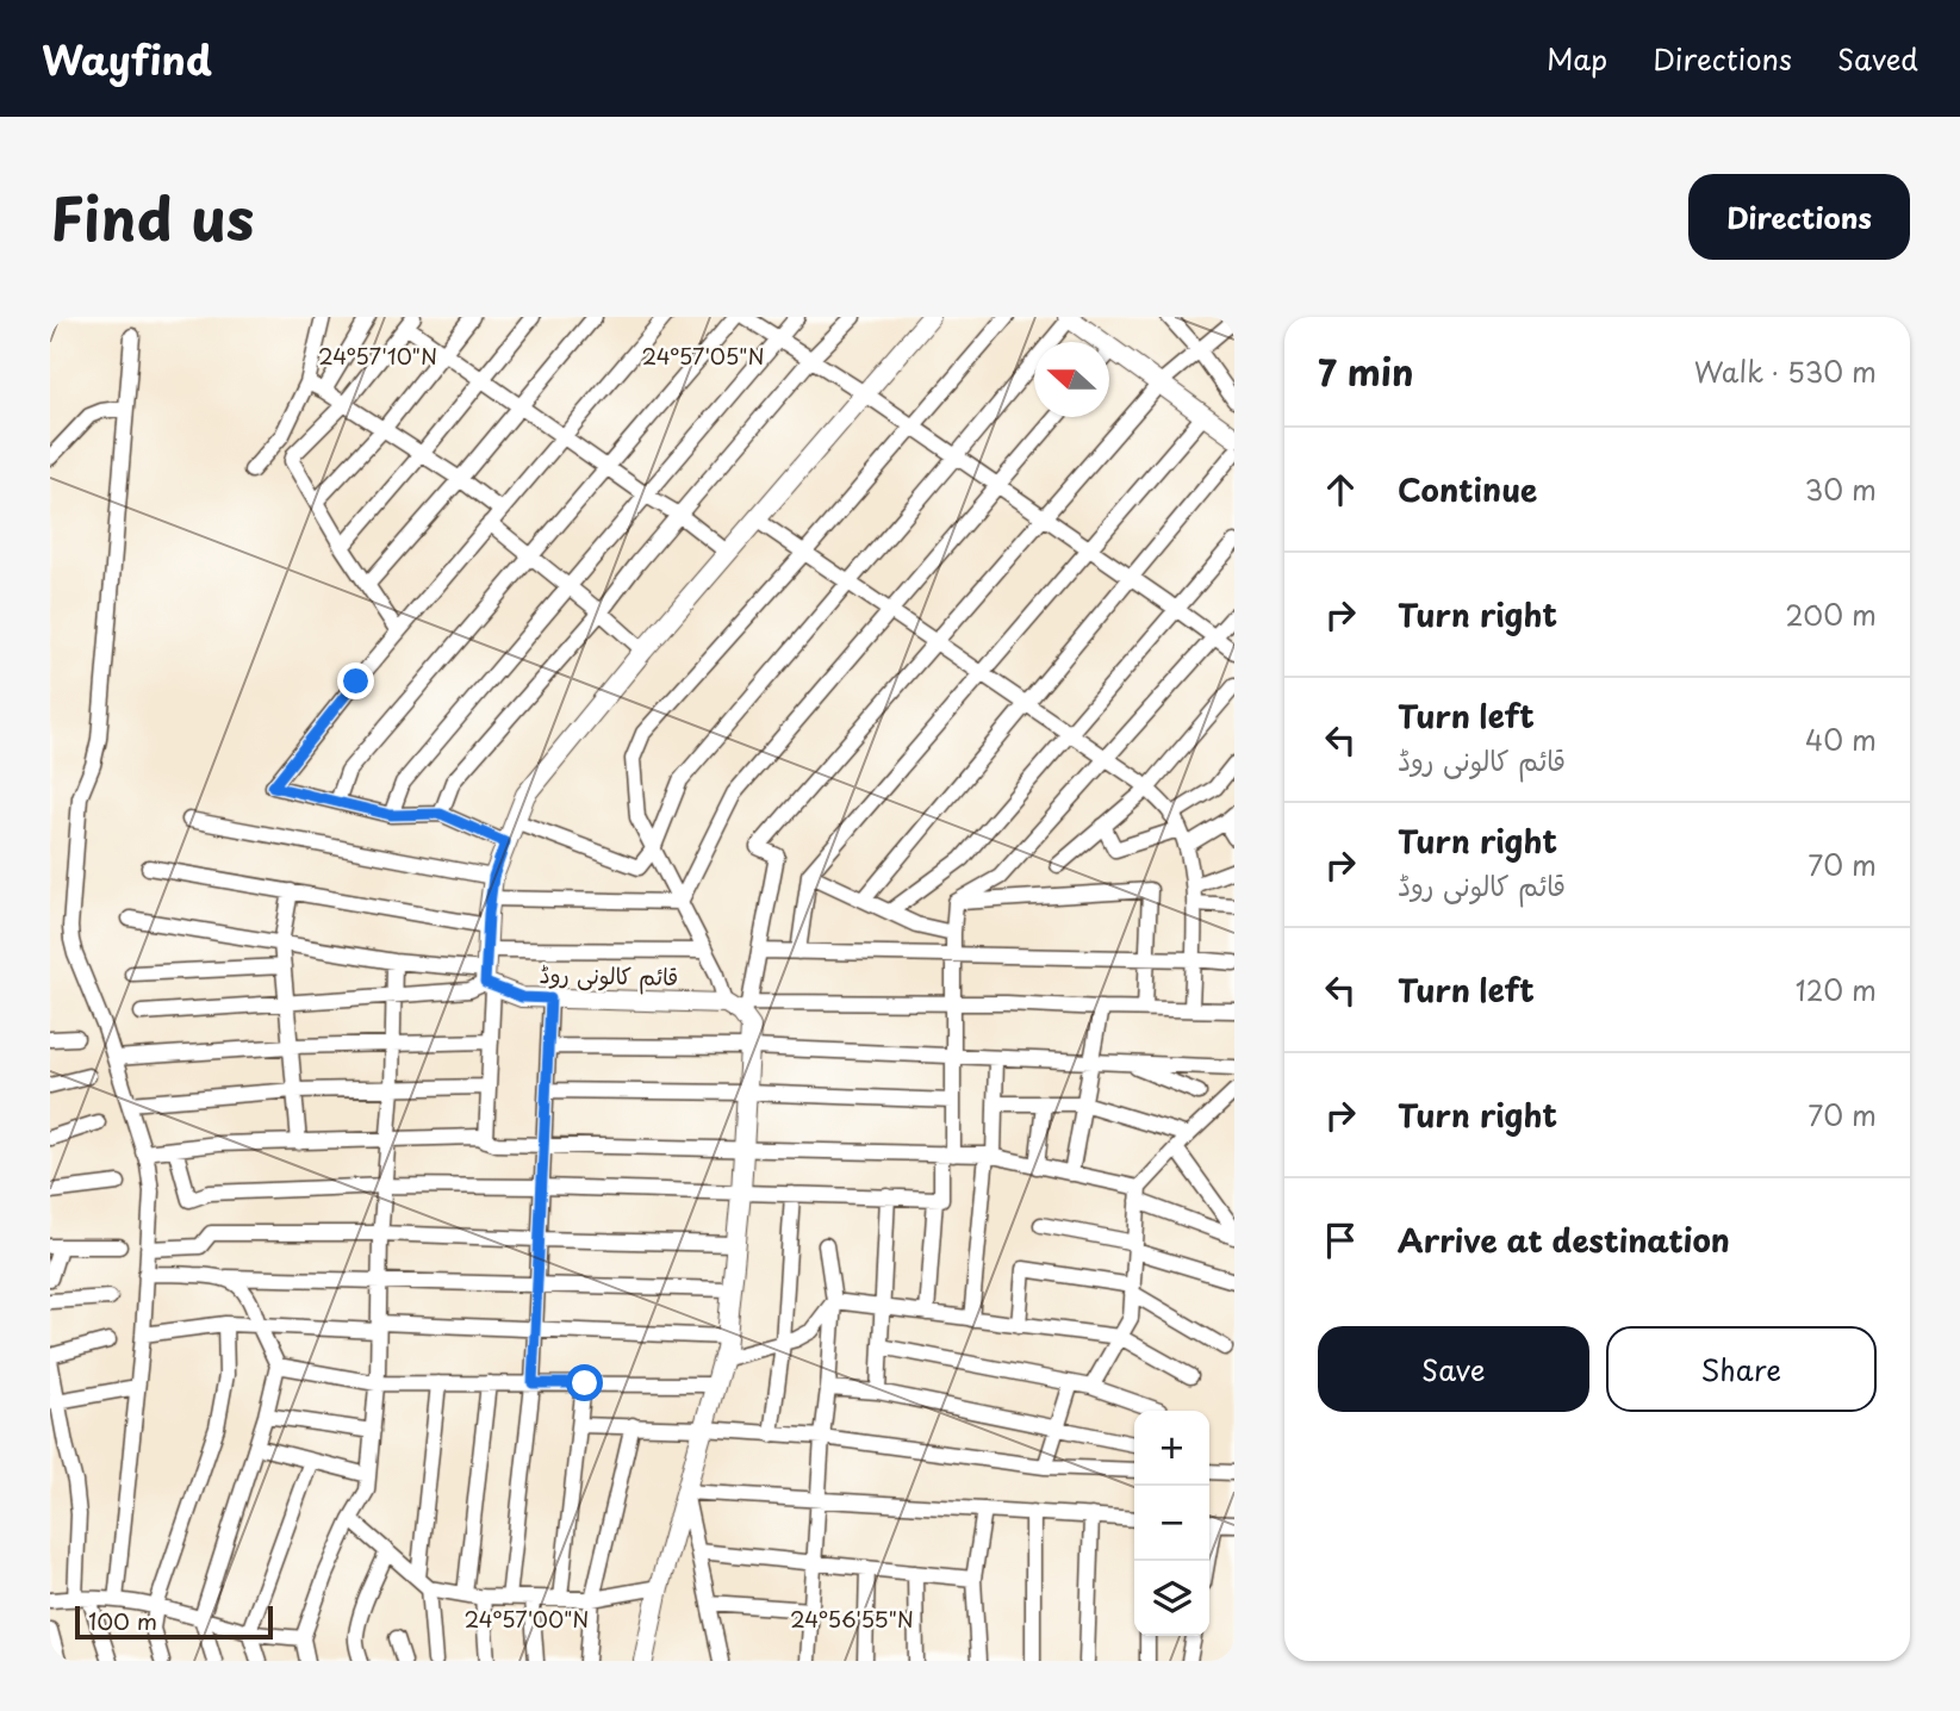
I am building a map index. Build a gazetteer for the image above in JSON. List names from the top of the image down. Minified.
{"streets":{"street":["قائم کالونی روڈ"]},"scale_bar":"100 m","north":"left","page":{"header":"Wayfind","nav":["Map","Directions","Saved"],"title":"Find us","buttons":["Directions",["Save","Share"]],"heading":["7 min","Walk · 530 m"],"list":[["Continue","30 m"],["Turn right","200 m"],["Turn left","قائم کالونی روڈ","40 m"],["Turn right","قائم کالونی روڈ","70 m"],["Turn left","120 m"],["Turn right","70 m"],"Arrive at destination"],"map_buttons":["+","−"],"scale":"100 m"},"coordinates":["24°57'10\"N","24°57'05\"N","24°57'00\"N","24°56'55\"N"]}
